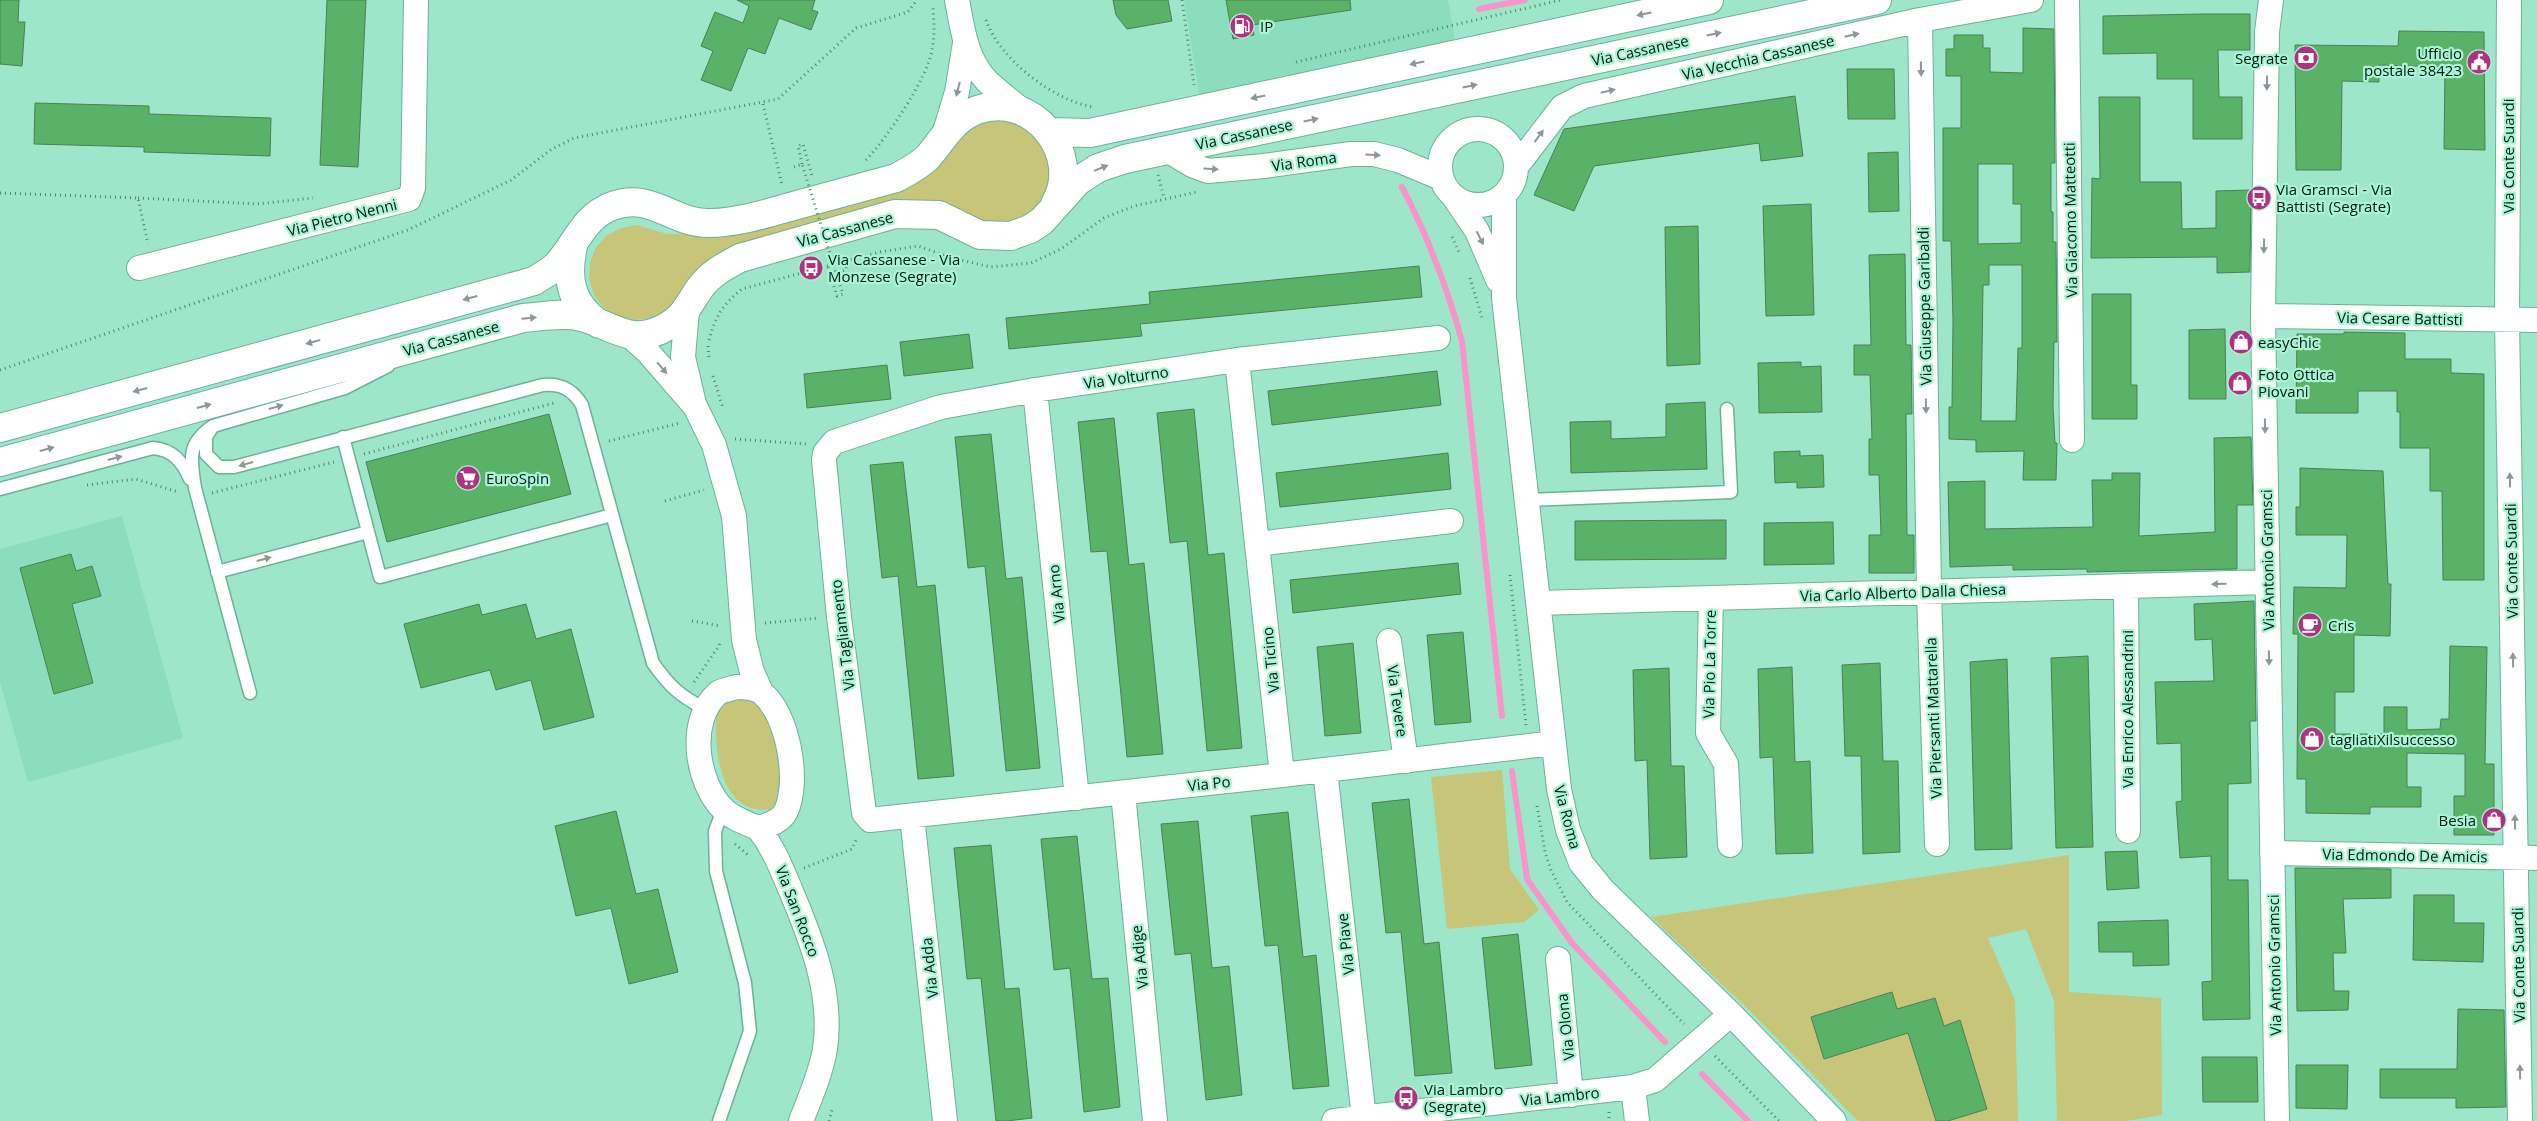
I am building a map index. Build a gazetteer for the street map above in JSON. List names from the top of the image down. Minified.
{"streets":{"main road":["Via Cassanese"],"street":["Via Vecchia Cassanese","Via Conte Suardi","Via Roma","Via Pietro Nenni","Via Giacomo Matteotti","Via Giuseppe Garibaldi","Via Cesare Battisti","Via Volturno","Via Antonio Gramsci","Via Carlo Alberto Dalla Chiesa","Via Arno","Via Tagliamento","Via Ticino","Via Pio La Torre","Via Tevere","Via Enrico Alessandrini","Via Piersanti Mattarella","Via Po","Via Edmondo De Amicis","Via San Rocco","Via Piave","Via Adige","Via Adda","Via Olona","Via Lambro"]},"crossings":[["Via Cassanese","Via Roma"],["Via Vecchia Cassanese","Via Roma"],["Via Vecchia Cassanese","Via Giuseppe Garibaldi"],["Via Conte Suardi","Via Cesare Battisti"],["Via Conte Suardi","Via Edmondo De Amicis"],["Via Roma","Via Carlo Alberto Dalla Chiesa"],["Via Roma","Via Po"],["Via Roma","Via Lambro"],["Via Giuseppe Garibaldi","Via Carlo Alberto Dalla Chiesa"],["Via Giuseppe Garibaldi","Via Piersanti Mattarella"],["Via Cesare Battisti","Via Antonio Gramsci"],["Via Volturno","Via Arno"],["Via Volturno","Via Tagliamento"],["Via Volturno","Via Ticino"],["Via Antonio Gramsci","Via Carlo Alberto Dalla Chiesa"],["Via Antonio Gramsci","Via Edmondo De Amicis"],["Via Carlo Alberto Dalla Chiesa","Via Pio La Torre"],["Via Carlo Alberto Dalla Chiesa","Via Enrico Alessandrini"],["Via Carlo Alberto Dalla Chiesa","Via Piersanti Mattarella"],["Via Arno","Via Po"],["Via Tagliamento","Via Po"],["Via Ticino","Via Po"],["Via Tevere","Via Po"],["Via Po","Via Piave"],["Via Po","Via Adige"],["Via Po","Via Adda"],["Via Piave","Via Lambro"],["Via Olona","Via Lambro"]],"one_way":["Via Vecchia Cassanese","Via Conte Suardi","Via Giuseppe Garibaldi","Via Antonio Gramsci"],"places":{"fuel station":["IP"],"bank":["Segrate"],"public building":["Ufficio postale 38423"],"bus stop":["Via Gramsci - Via Battisti (Segrate)","Via Cassanese - Via Monzese (Segrate)","Via Lambro (Segrate)"],"shop":["easyChic","Foto Ottica Piovani","tagliatiXilsuccesso","Besia"],"supermarket":["EuroSpin"],"cafe":["Cris"]}}
